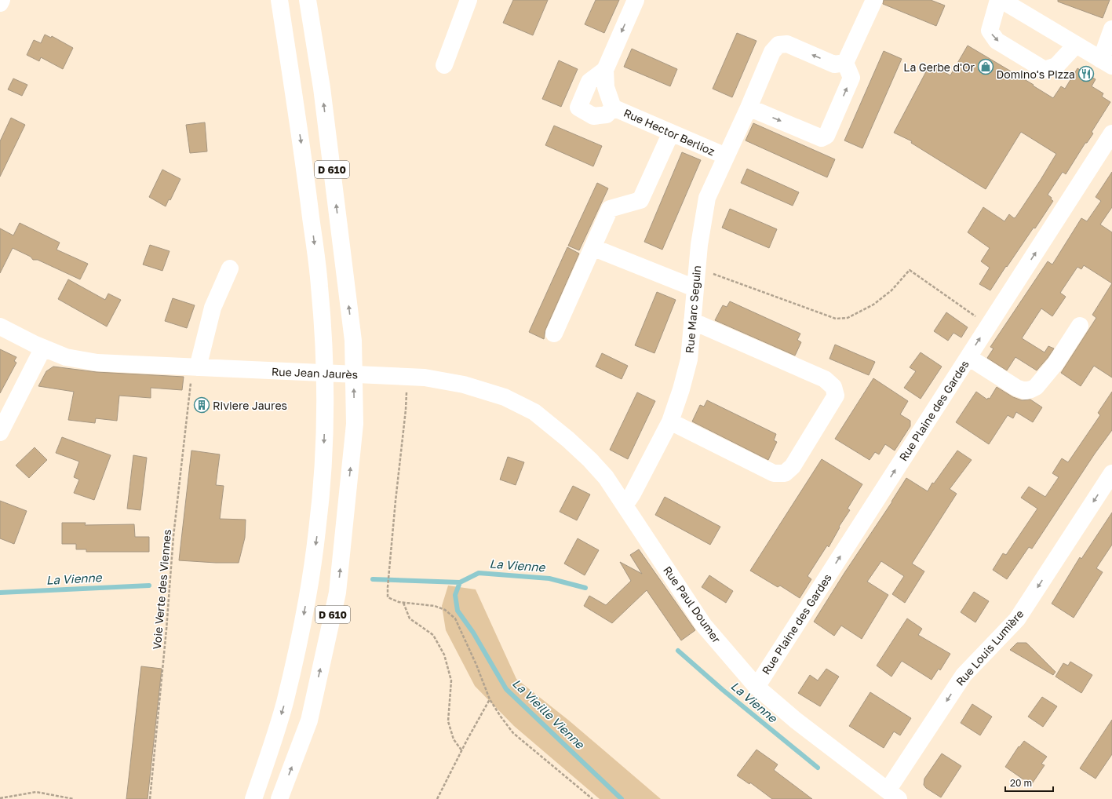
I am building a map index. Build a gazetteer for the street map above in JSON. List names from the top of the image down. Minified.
{"streets":{"main road":["Rue Hector Berlioz","D 610","Rue Marc Seguin","Rue Jean Jaurès","Rue Plaine des Gardes","Rue Paul Doumer","Rue Louis Lumière"],"path":["Voie Verte des Viennes"]},"crossings":[["Rue Hector Berlioz","Rue Marc Seguin"],["Rue Marc Seguin","Rue Paul Doumer"],["Rue Jean Jaurès","Voie Verte des Viennes"],["Rue Jean Jaurès","Rue Paul Doumer"],["Rue Plaine des Gardes","Rue Paul Doumer"],["Rue Paul Doumer","Rue Louis Lumière"]],"one_way":["Rue Plaine des Gardes","Rue Louis Lumière"],"water":["La Vienne","La Vieille Vienne"],"places":{"shop":["La Gerbe d'Or"],"restaurant":["Domino's Pizza"],"building":["Riviere Jaures"]},"scale_bar":"20 m"}
